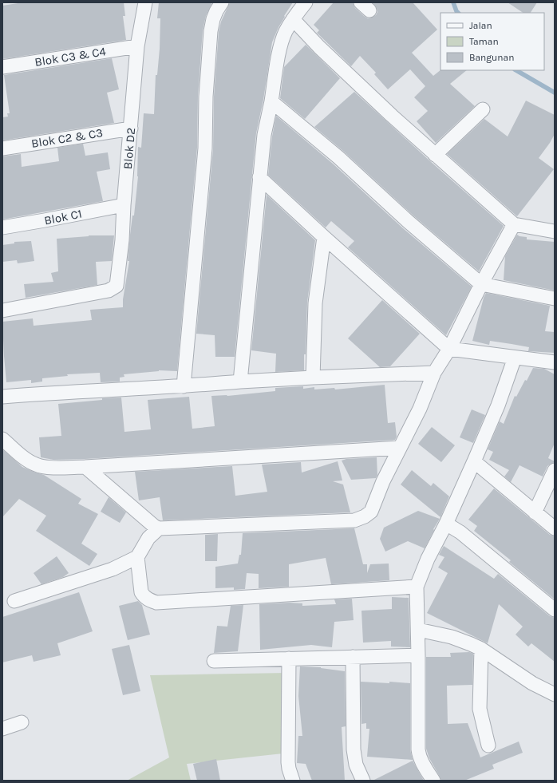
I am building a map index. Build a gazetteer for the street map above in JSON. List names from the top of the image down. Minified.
{"streets":{"street":["Blok C3 & C4","Blok C2 & C3","Blok D2","Blok C1"]},"crossings":[["Blok C3 & C4","Blok D2"],["Blok C2 & C3","Blok D2"],["Blok D2","Blok C1"]],"legend":["Jalan","Taman","Bangunan"]}
